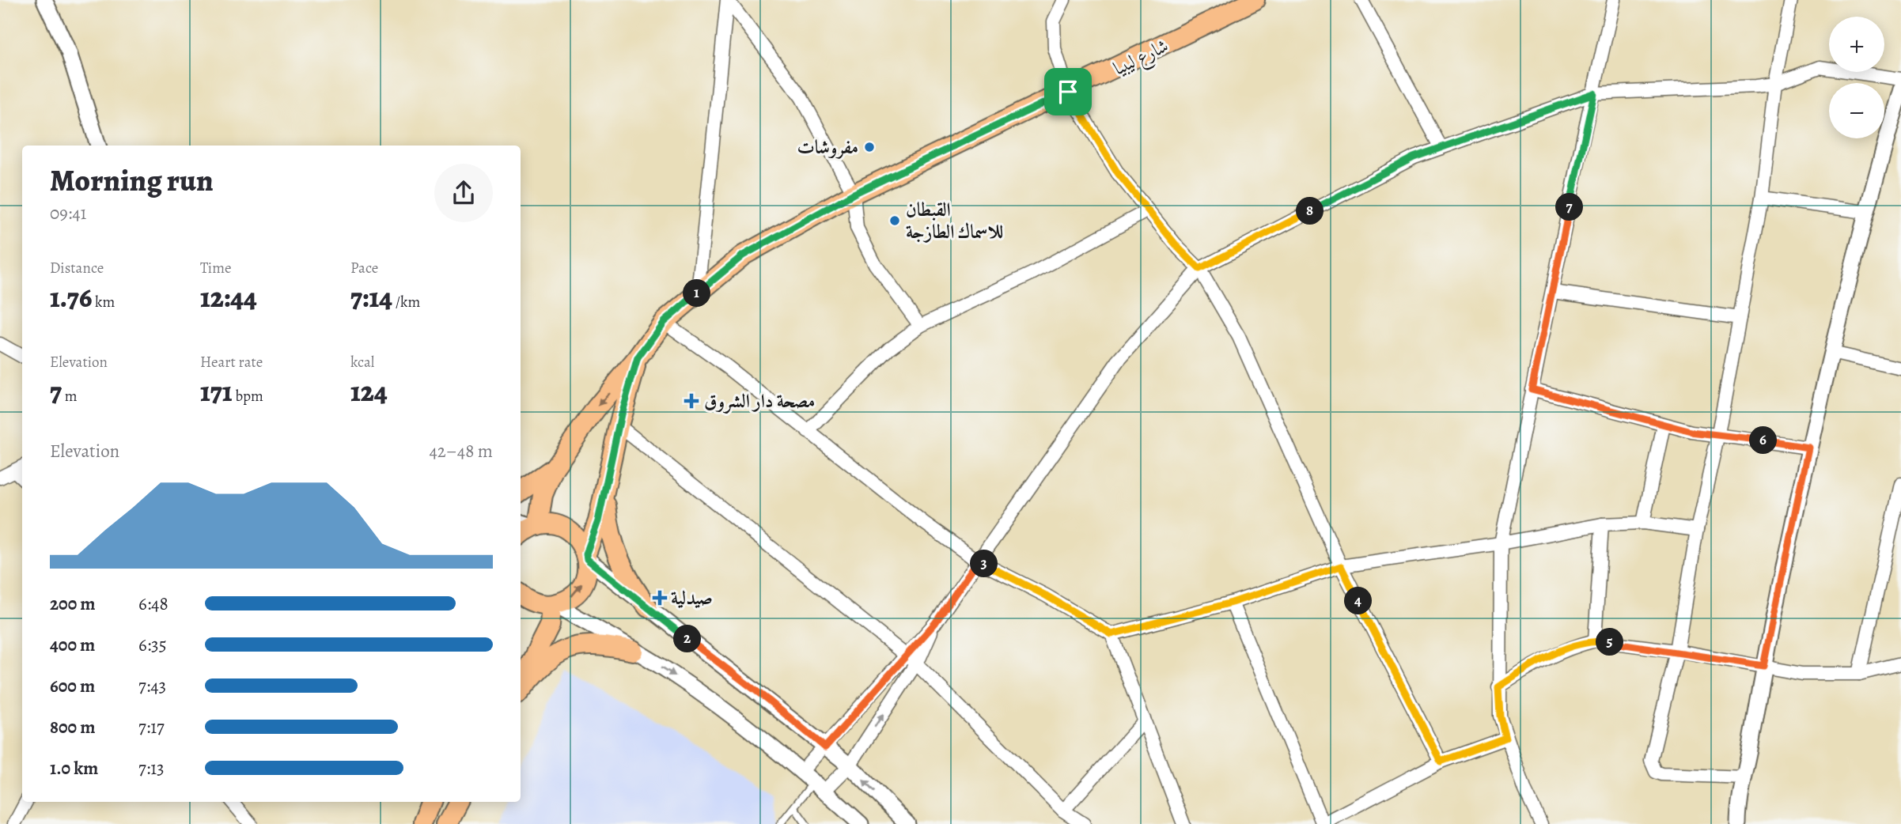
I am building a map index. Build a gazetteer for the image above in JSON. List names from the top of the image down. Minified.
{"streets":{"main road":["شارع ليبيا"]},"places":{"other":["مفروشات","القبطان للاسماك الطازجة"],"health":["مصحة دار الشروق","صيدلية"]},"page":{"map_buttons":["+","−"],"heading":["Morning run","09:41"],"pins":["7","8","1","6","3","4","2","5"],"stats":[["Distance","1.76 km"],["Time","12:44"],["Pace","7:14 /km"],["Elevation","7 m"],["Heart rate","171 bpm"],["kcal","124"]],"chart":["Elevation","42–48 m"],"list":[{"name":"200 m","note":"6:48"},{"name":"400 m","note":"6:35"},{"name":"600 m","note":"7:43"},{"name":"800 m","note":"7:17"},{"name":"1.0 km","note":"7:13"}]}}
